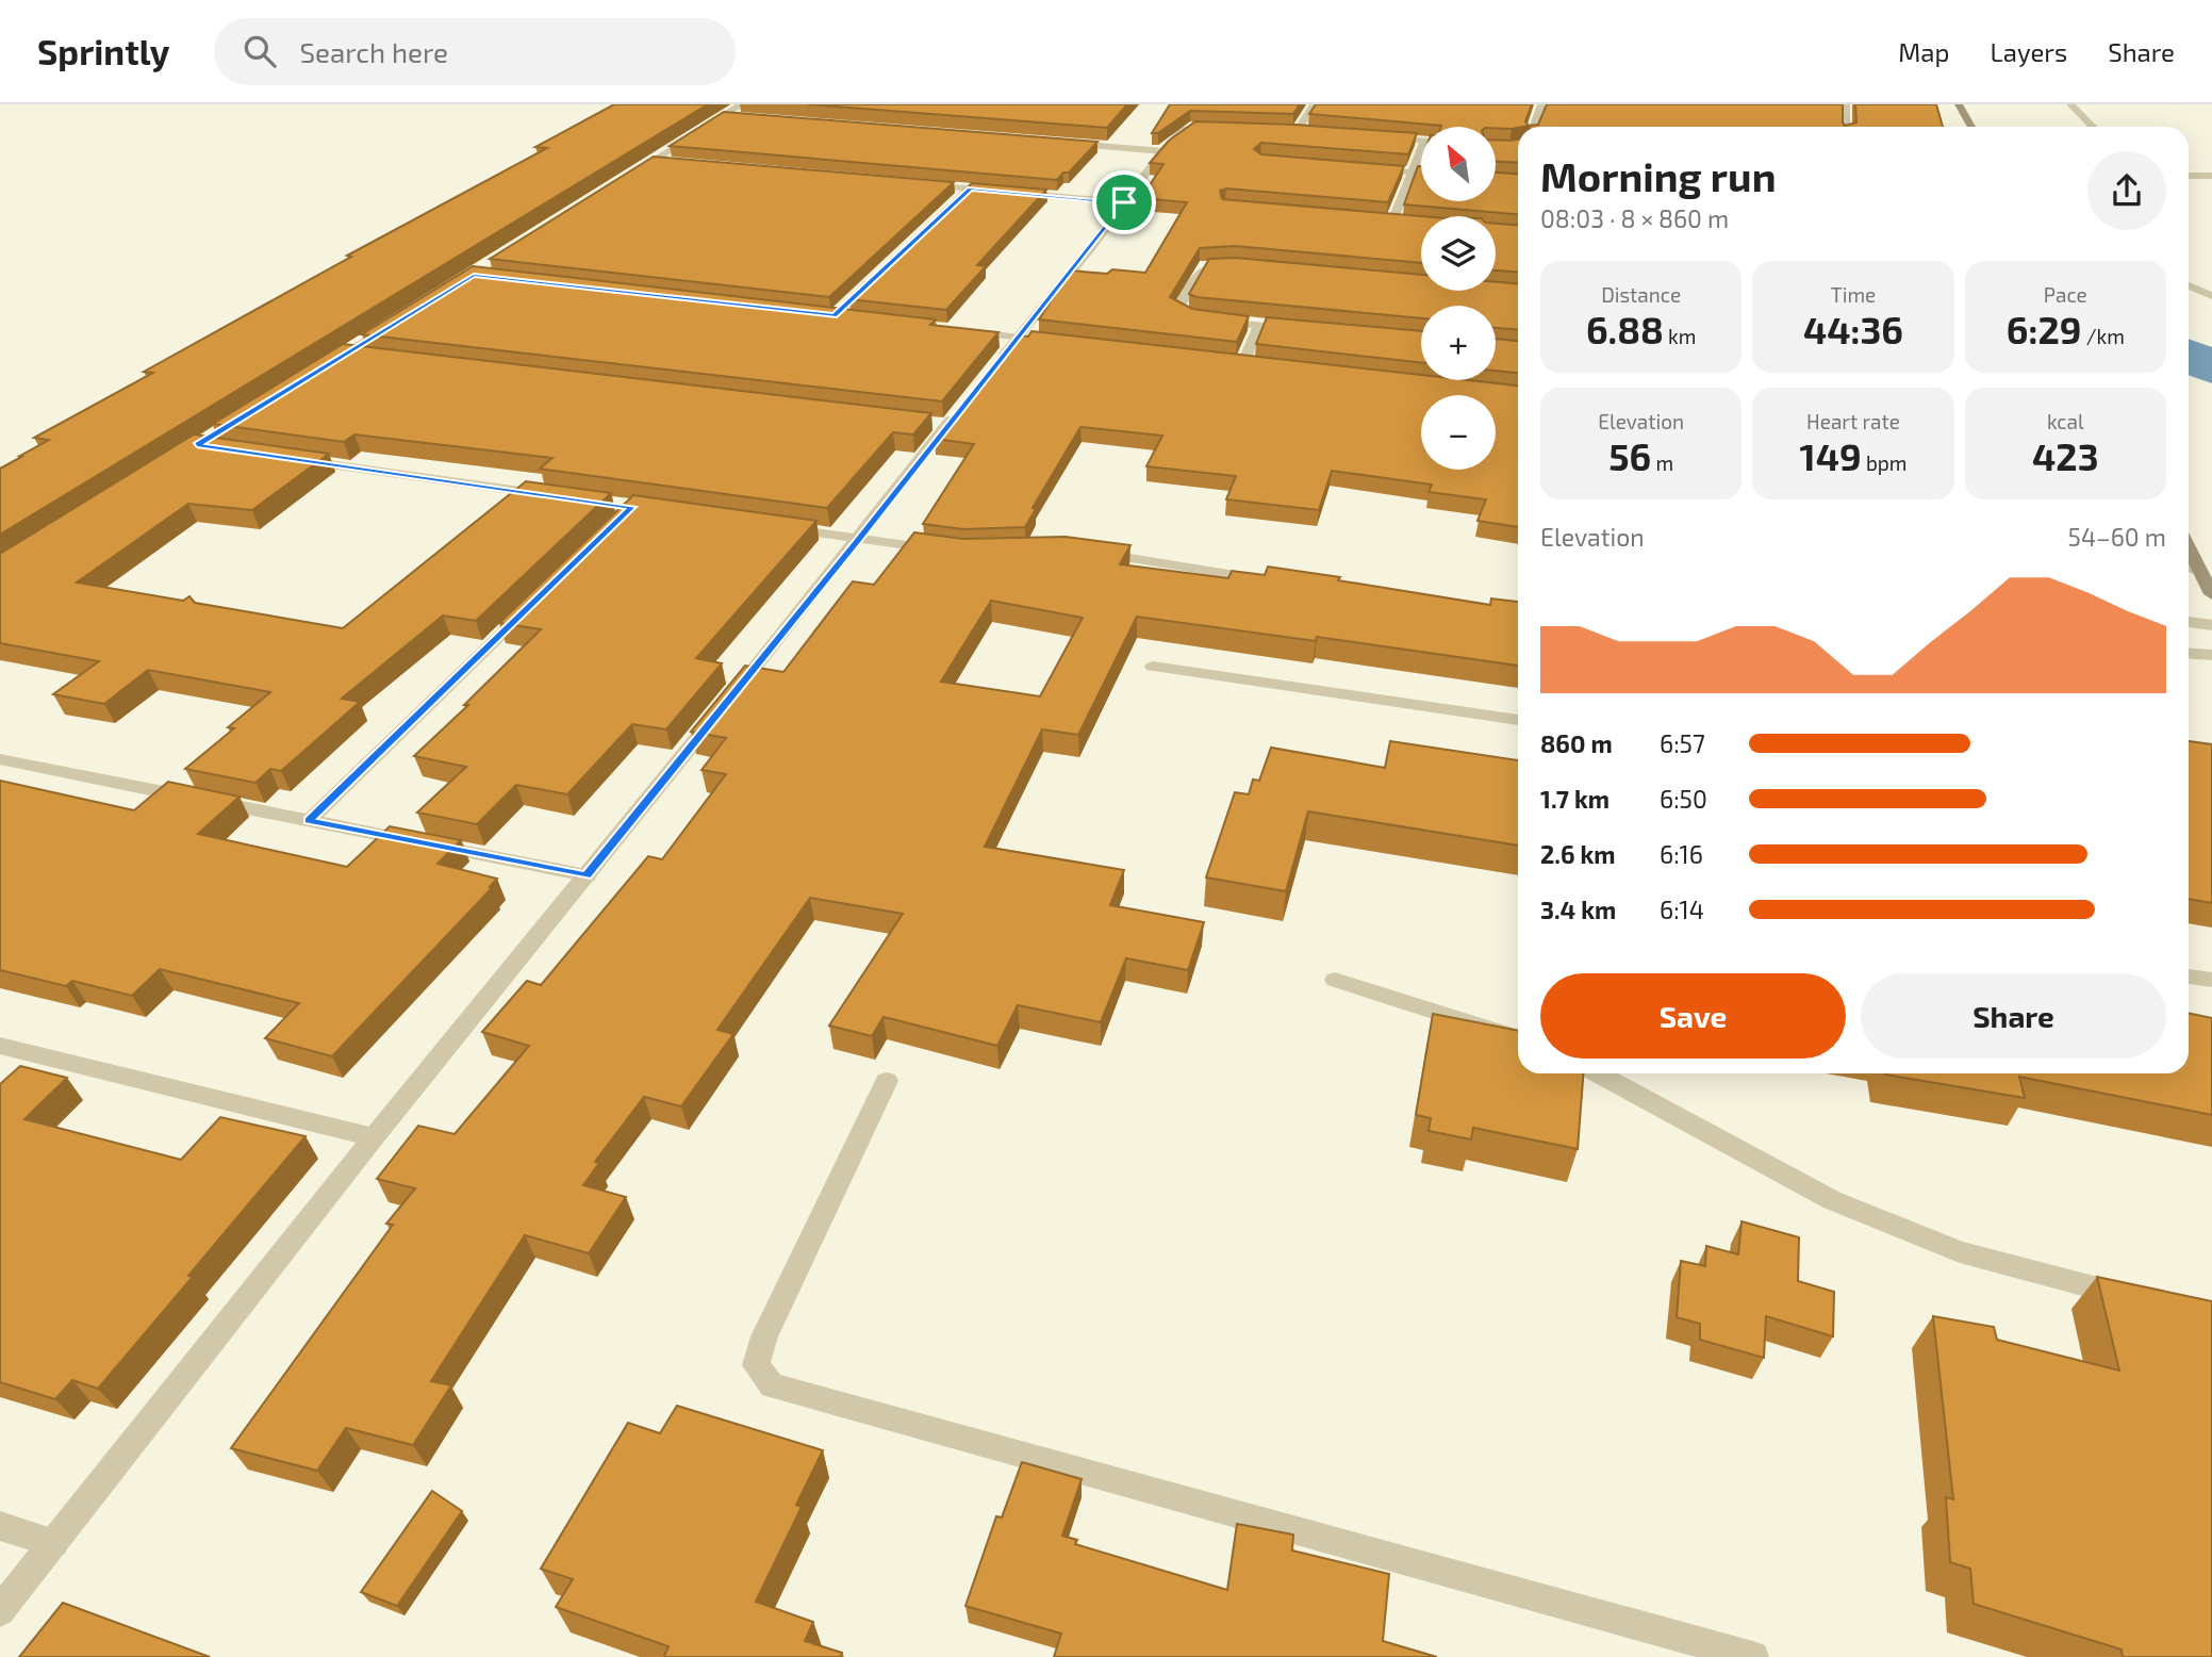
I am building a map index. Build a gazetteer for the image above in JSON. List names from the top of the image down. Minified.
{"north":"top left","page":{"header":"Sprintly","search":"Search here","nav":["Map","Layers","Share"],"map_buttons":["+","−"],"heading":["Morning run","08:03 · 8 × 860 m"],"stats":[["Distance","6.88 km"],["Time","44:36"],["Pace","6:29 /km"],["Elevation","56 m"],["Heart rate","149 bpm"],["kcal","423"]],"chart":["Elevation","54–60 m"],"list":[{"name":"860 m","note":"6:57"},{"name":"1.7 km","note":"6:50"},{"name":"2.6 km","note":"6:16"},{"name":"3.4 km","note":"6:14"}],"buttons":["Save","Share"]}}
